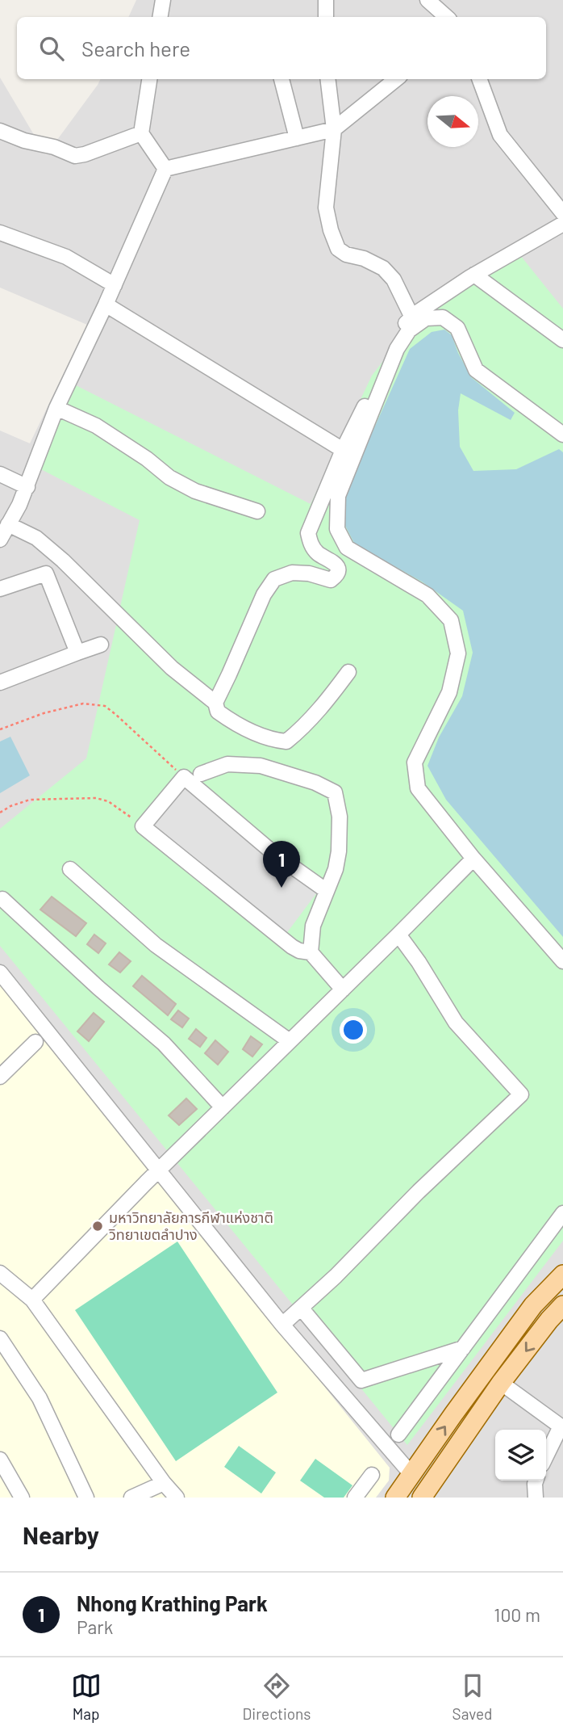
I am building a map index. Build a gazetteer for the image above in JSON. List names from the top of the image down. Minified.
{"places":["มหาวิทยาลัยการกีฬาแห่งชาติ วิทยาเขตลำปาง"],"north":"right","page":{"search":"Search here","pins":"1","heading":"Nearby","list":[{"mark":"1","name":"Nhong Krathing Park","note":"Park","value":"100 m"}],"nav":["Map","Directions","Saved"]}}
